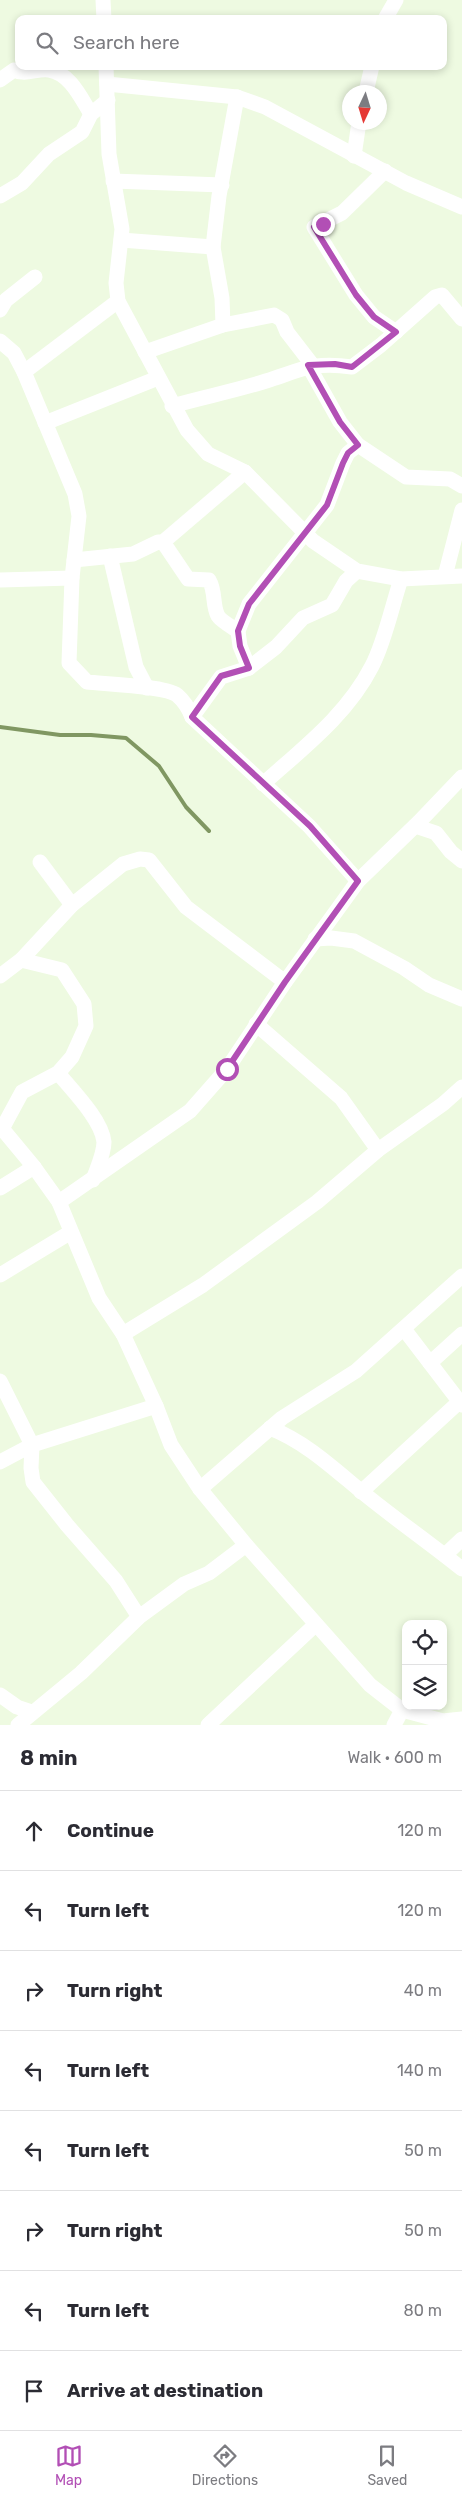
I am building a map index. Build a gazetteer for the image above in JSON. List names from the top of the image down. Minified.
{"north":"bottom","page":{"search":"Search here","heading":["8 min","Walk · 600 m"],"list":[["Continue","120 m"],["Turn left","120 m"],["Turn right","40 m"],["Turn left","140 m"],["Turn left","50 m"],["Turn right","50 m"],["Turn left","80 m"],"Arrive at destination"],"nav":["Map","Directions","Saved"]}}
